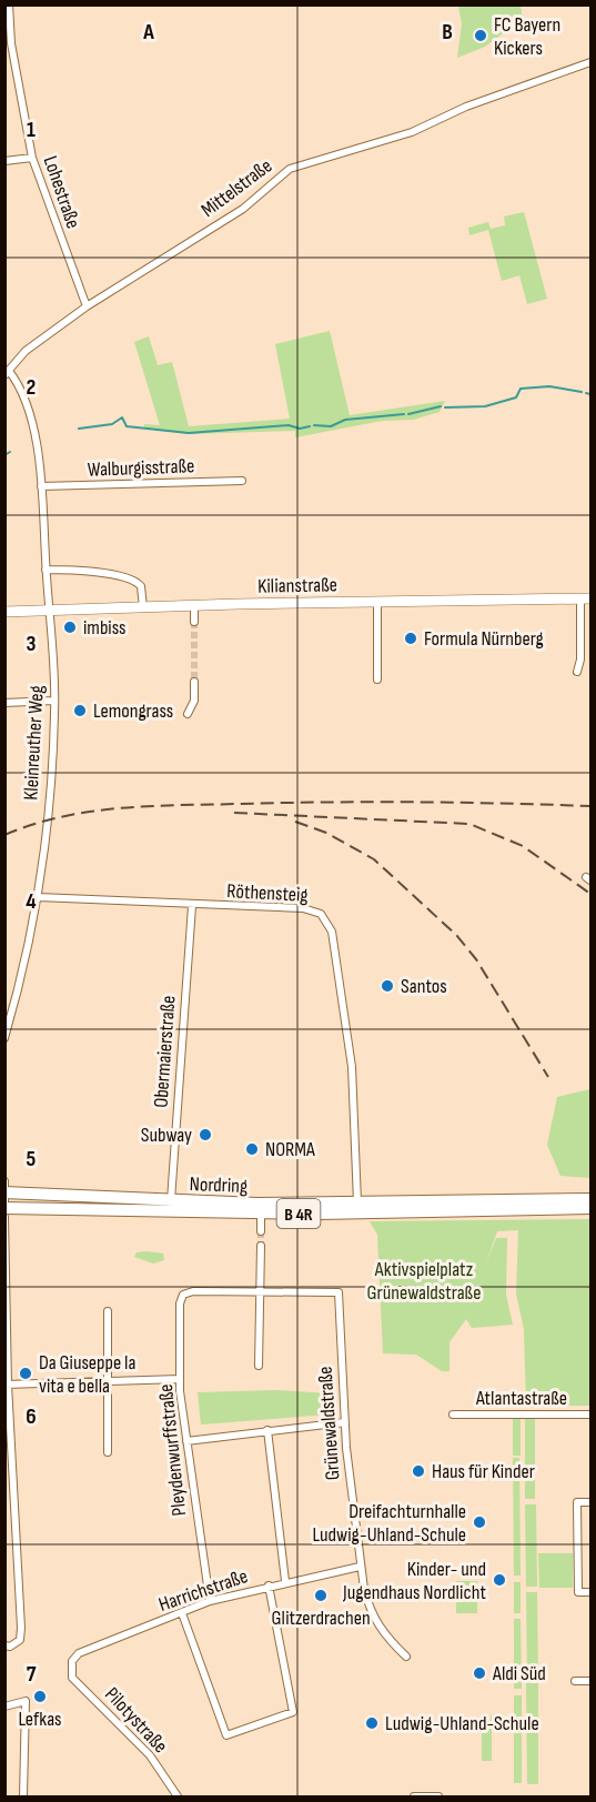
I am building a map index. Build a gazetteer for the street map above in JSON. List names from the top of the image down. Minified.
{"streets":{"main road":["Kilianstraße","Nordring","B 4R"],"street":["Mittelstraße","Lohestraße","Walburgisstraße","Kleinreuther Weg","Röthensteig","Obermaierstraße","Atlantastraße","Grünewaldstraße","Pleydenwurffstraße","Harrichstraße","Pilotystraße"]},"crossings":[["Mittelstraße","Lohestraße"],["Mittelstraße","Kleinreuther Weg"],["Walburgisstraße","Kleinreuther Weg"],["Kilianstraße","Kleinreuther Weg"],["Kleinreuther Weg","Röthensteig"],["Röthensteig","Obermaierstraße"],["Röthensteig","Nordring"],["Obermaierstraße","Nordring"],["Grünewaldstraße","Pleydenwurffstraße"],["Grünewaldstraße","Harrichstraße"],["Pleydenwurffstraße","Harrichstraße"],["Harrichstraße","Pilotystraße"]],"parks":["Aktivspielplatz Grünewaldstraße"],"places":["FC Bayern Kickers","imbiss","Formula Nürnberg","Lemongrass","Santos","Subway","NORMA","Da Giuseppe la vita e bella","Haus für Kinder","Dreifachturnhalle Ludwig-Uhland-Schule","Kinder- und Jugendhaus Nordlicht","Glitzerdrachen","Aldi Süd","Lefkas","Ludwig-Uhland-Schule"],"grid":{"columns":["A","B"],"rows":["1","2","3","4","5","6","7"]}}
